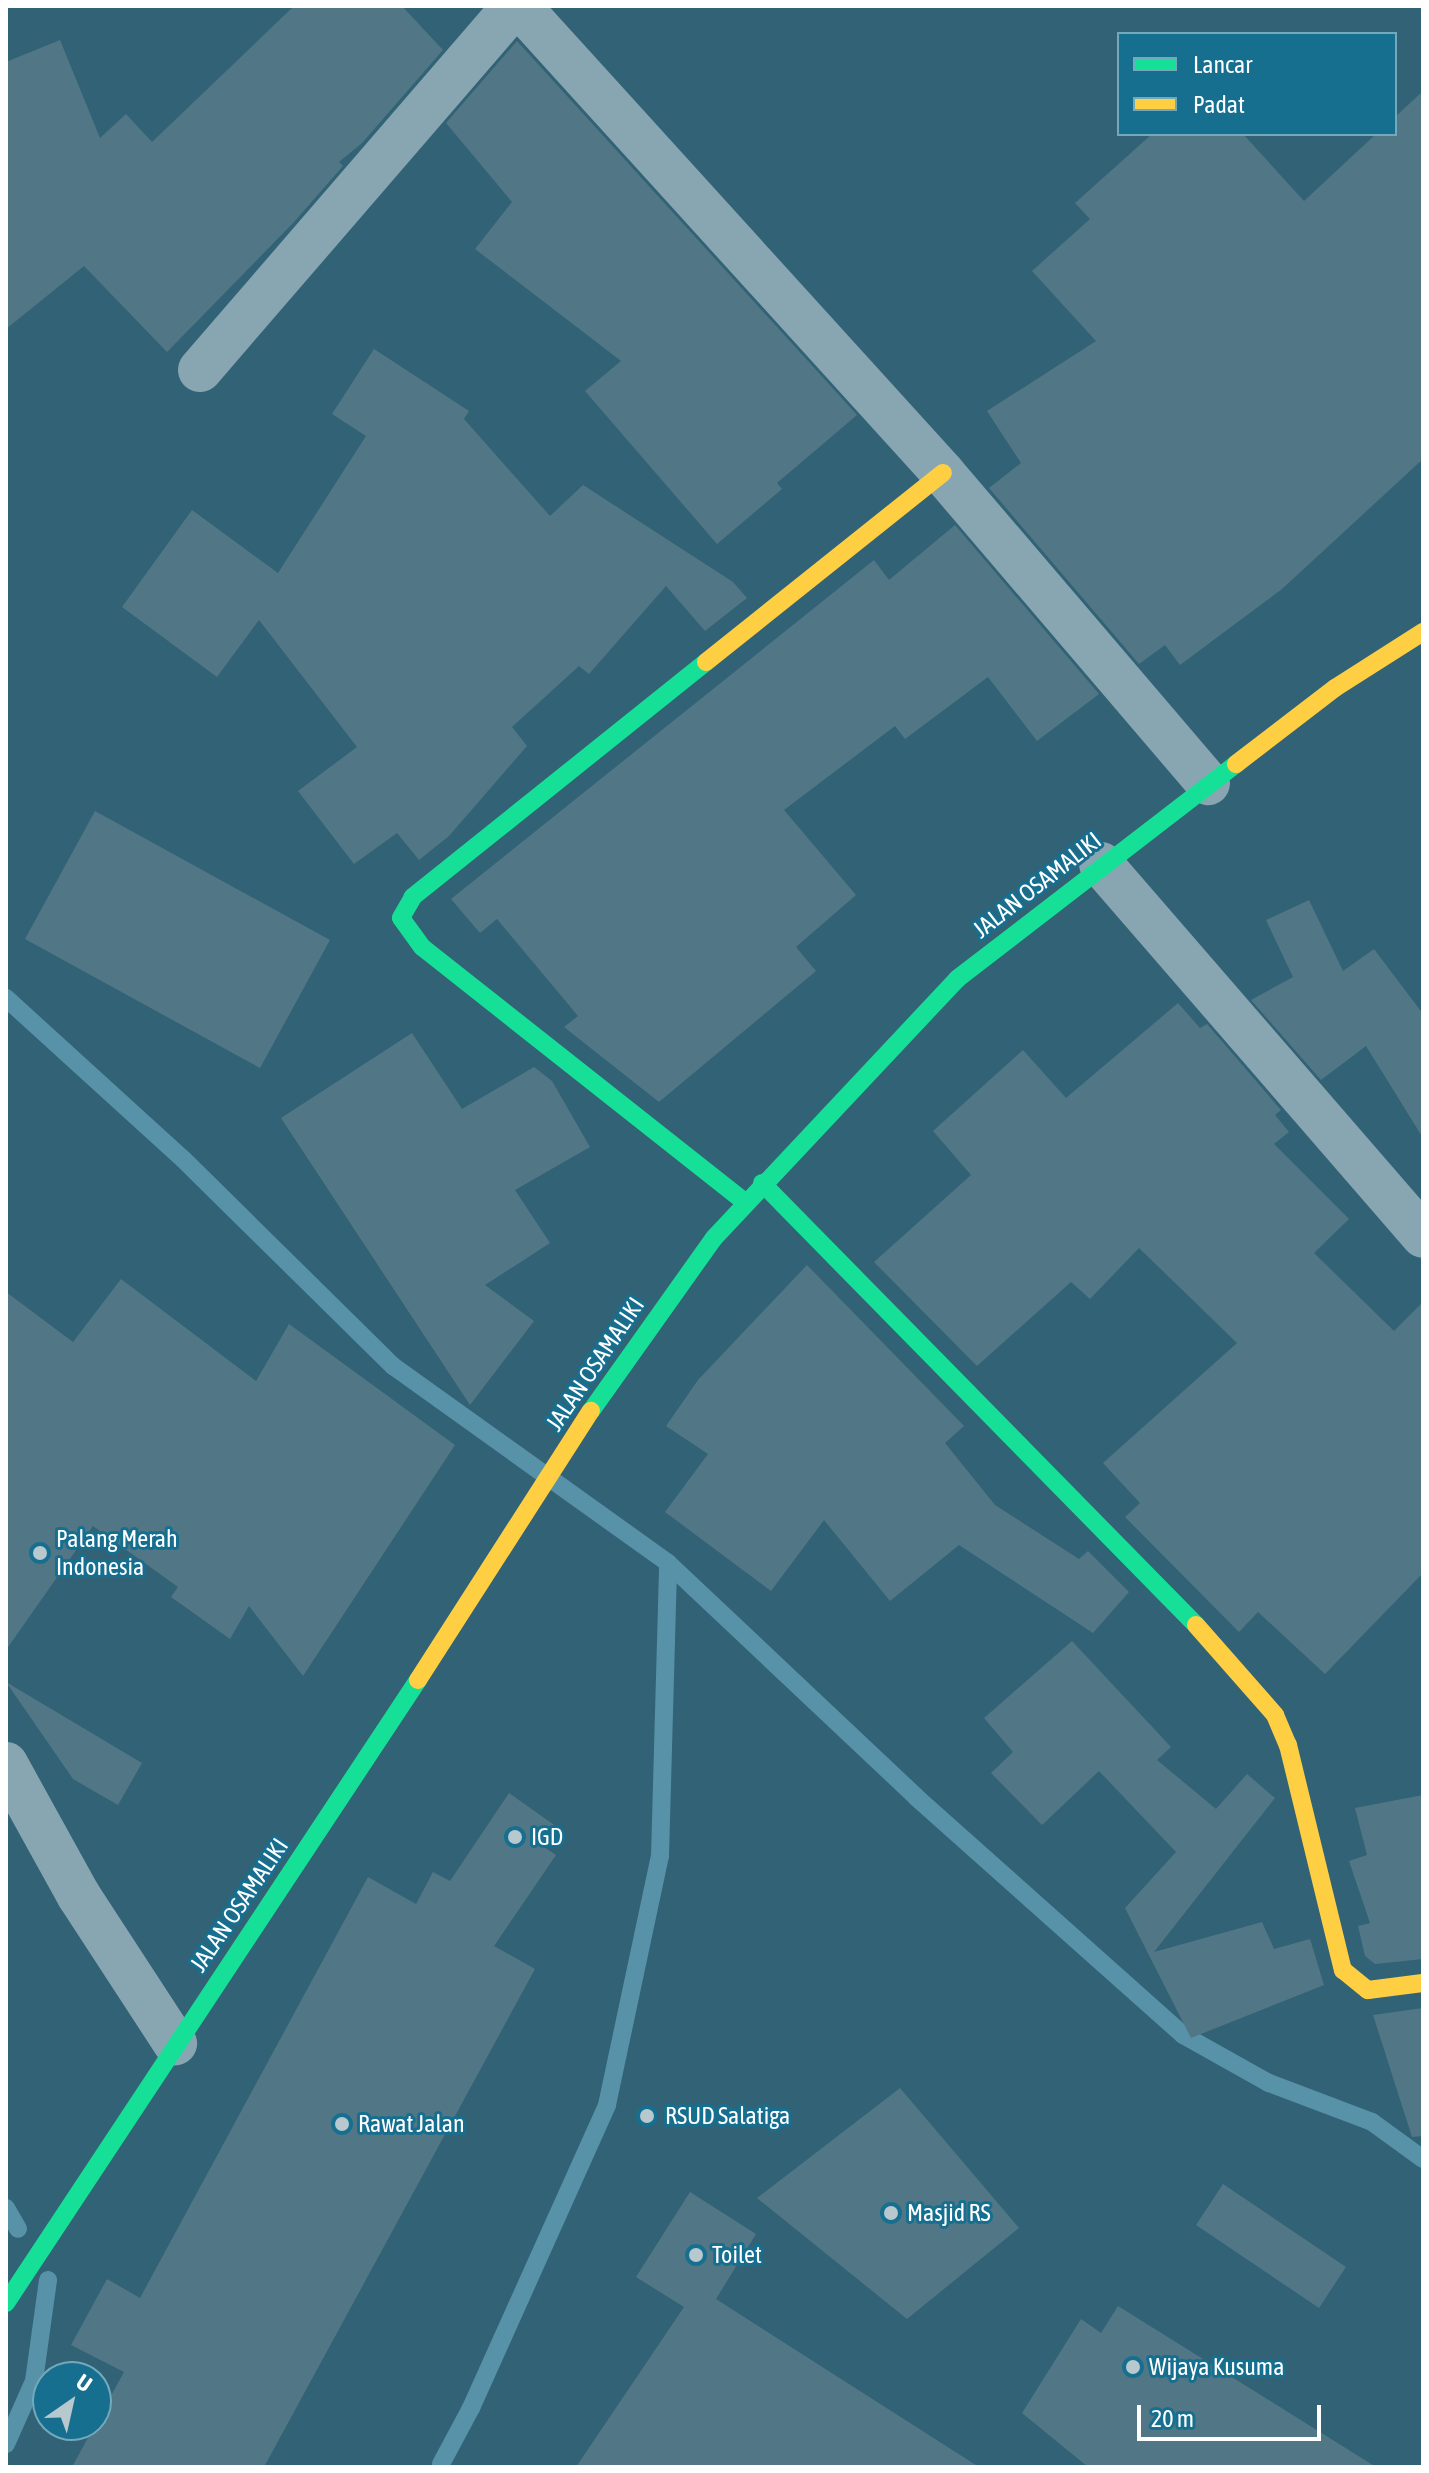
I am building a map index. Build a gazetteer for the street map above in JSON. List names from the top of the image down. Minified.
{"streets":{"main road":["JALAN OSAMALIKI"]},"places":["Palang Merah Indonesia","IGD","RSUD Salatiga","Rawat Jalan","Masjid RS","Toilet","Wijaya Kusuma"],"legend":["Lancar","Padat"],"scale_bar":"20 m","north":"top right"}
